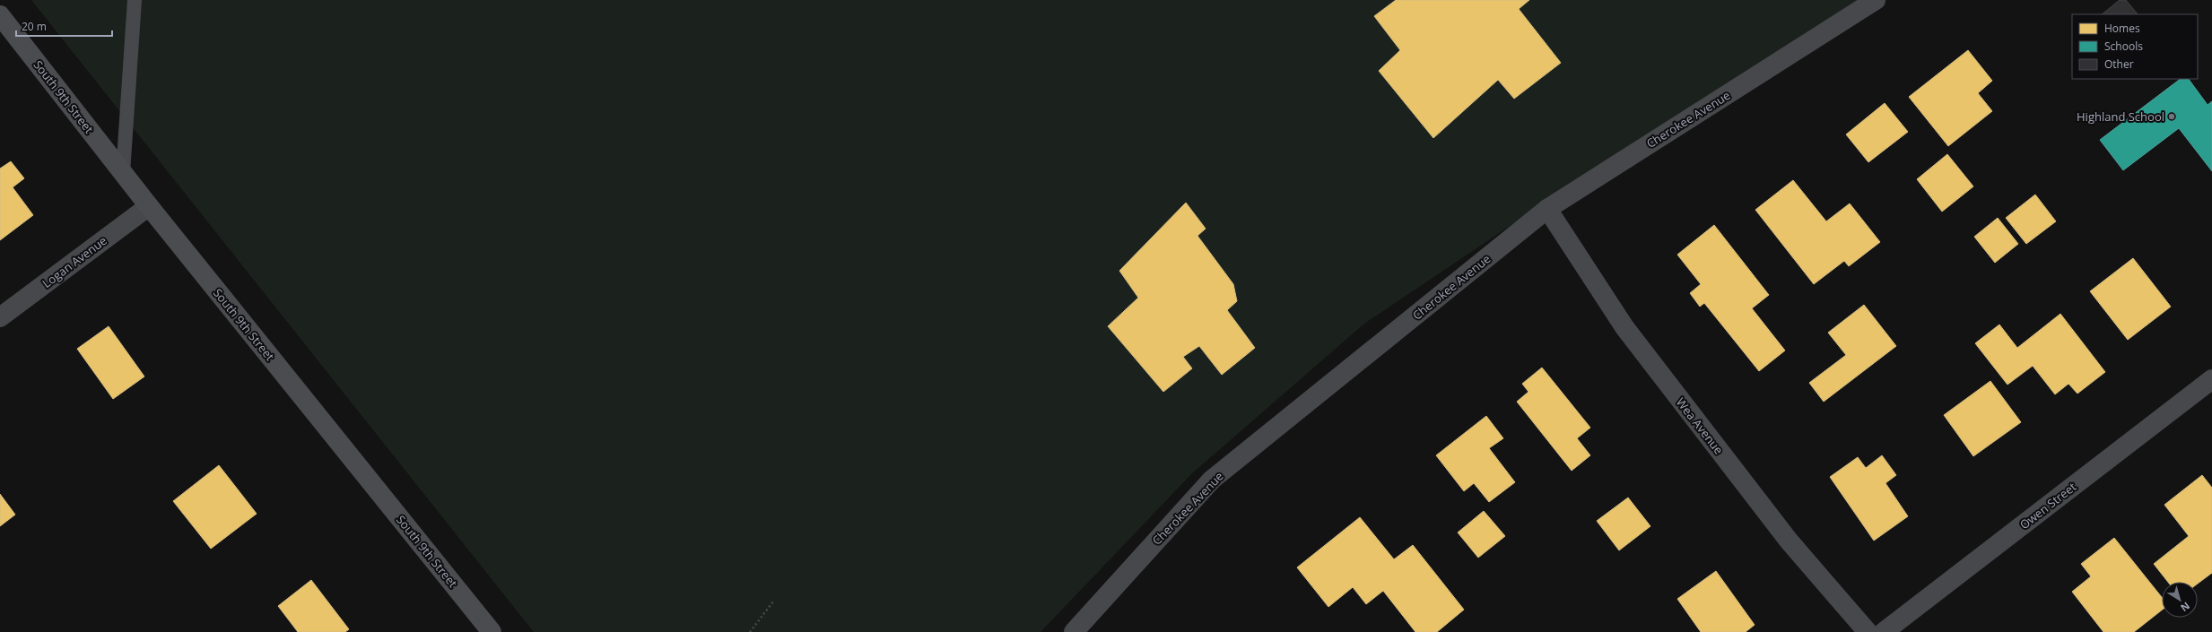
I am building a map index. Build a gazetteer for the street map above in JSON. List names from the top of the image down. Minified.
{"streets":{"street":["South 9th Street","Cherokee Avenue","Logan Avenue","Wea Avenue","Owen Street"]},"crossings":[["South 9th Street","Logan Avenue"],["Cherokee Avenue","Wea Avenue"]],"places":["Highland School"],"legend":["Homes","Schools","Other"],"scale_bar":"20 m","north":"bottom right"}
